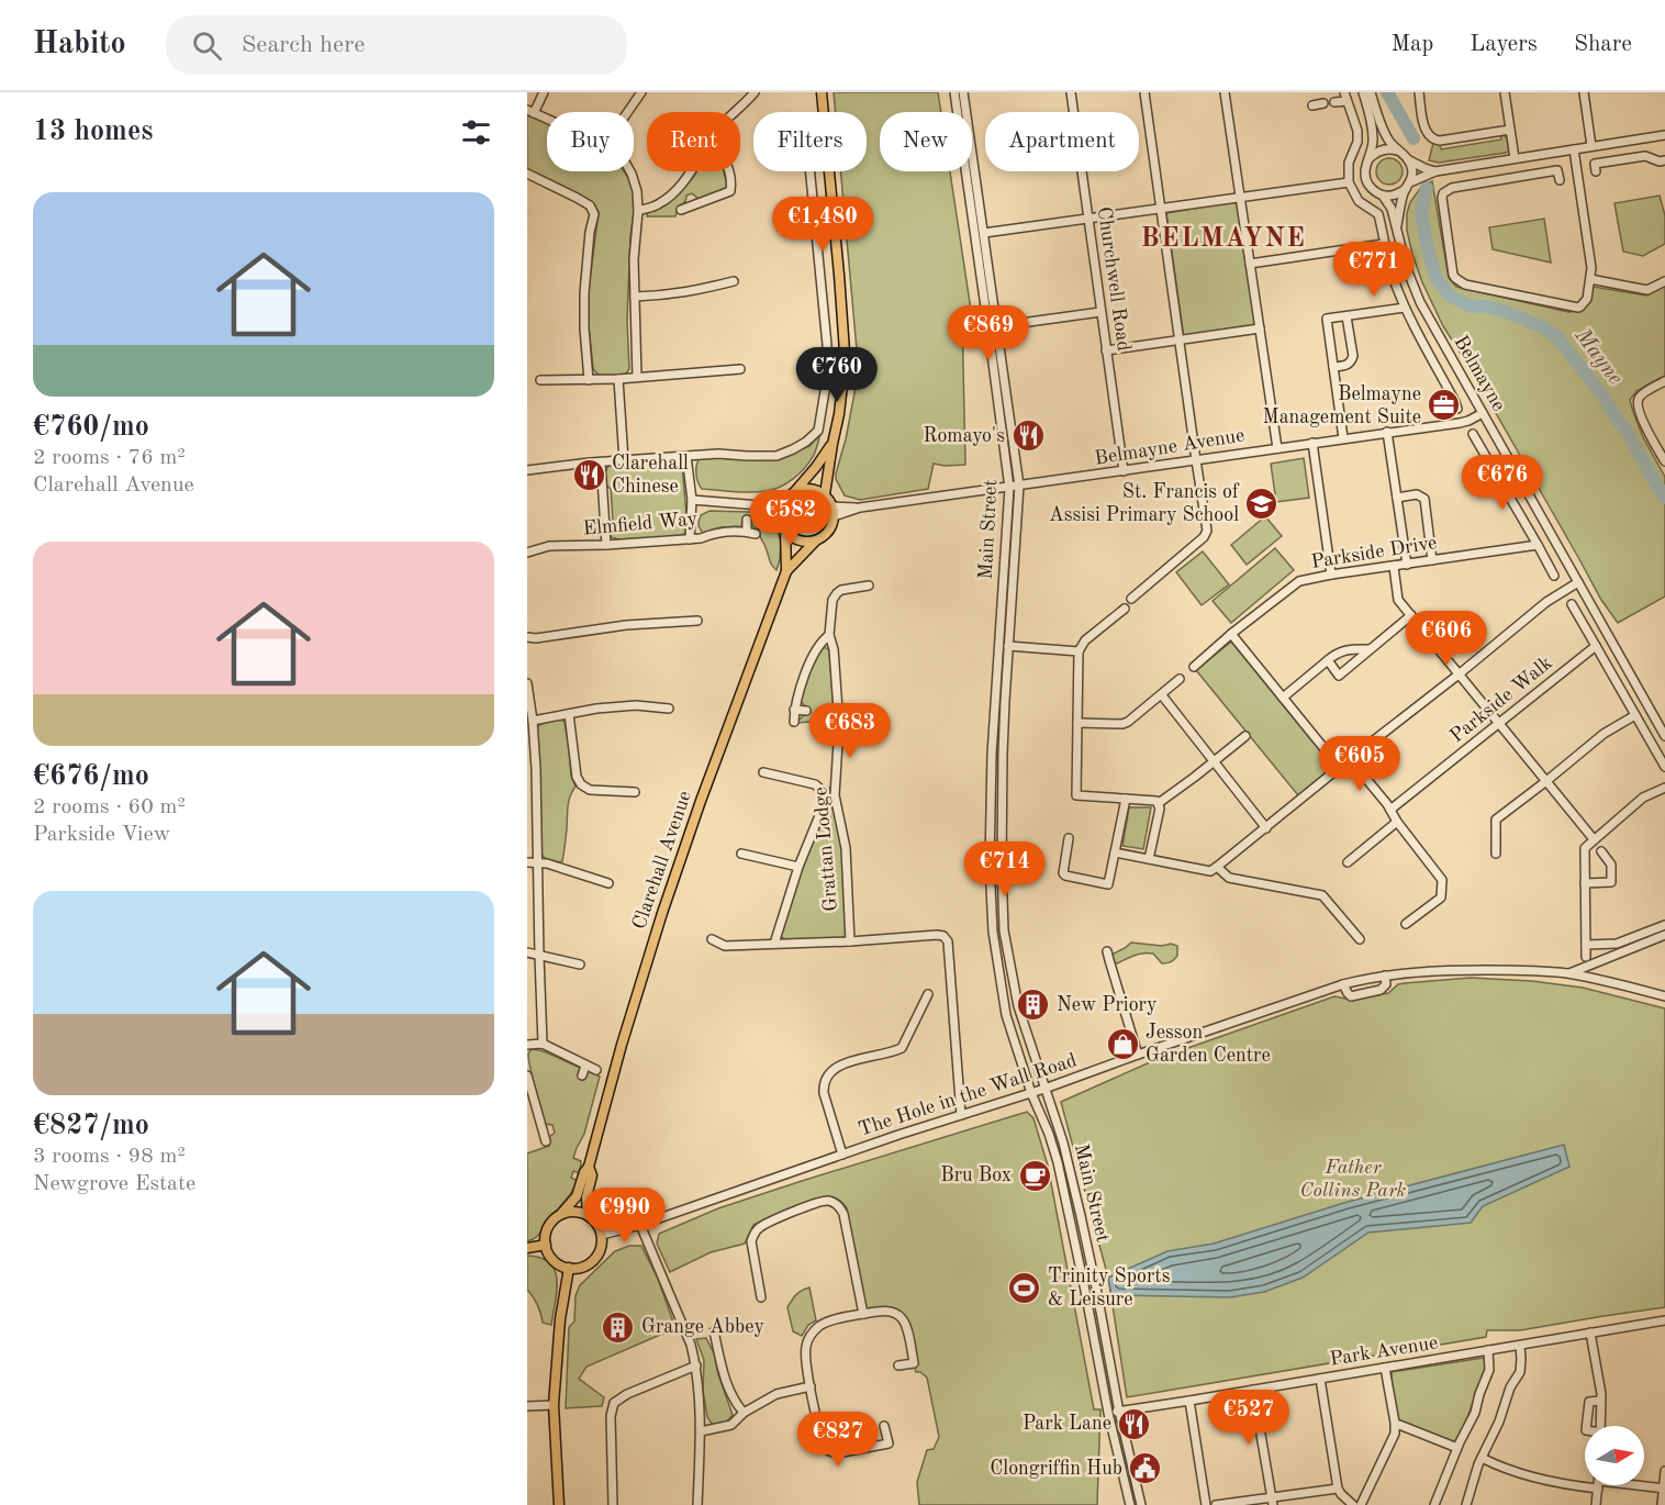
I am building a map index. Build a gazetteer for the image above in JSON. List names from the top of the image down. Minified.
{"streets":{"main road":["Clarehall Avenue"],"street":["Churchwell Road","Belmayne","Belmayne Avenue","Elmfield Way","Main Street","Parkside Drive","Parkside Walk","Grattan Lodge","The Hole in the Wall Road","Park Avenue"]},"crossings":[["Churchwell Road","Belmayne Avenue"],["Belmayne","Belmayne Avenue"],["Belmayne Avenue","Main Street"],["Belmayne Avenue","Clarehall Avenue"],["Main Street","The Hole in the Wall Road"],["Main Street","Park Avenue"],["Clarehall Avenue","The Hole in the Wall Road"]],"districts":["BELMAYNE"],"water":["Mayne"],"parks":["Father Collins Park"],"places":{"office":["Belmayne Management Suite"],"restaurant":["Romayo's","Clarehall Chinese","Park Lane"],"school or university":["St. Francis of Assisi Primary School"],"building":["New Priory","Grange Abbey"],"shop":["Jesson Garden Centre"],"cafe":["Bru Box"],"sports":["Trinity Sports & Leisure"],"public building":["Clongriffin Hub"]},"north":"right","page":{"header":"Habito","search":"Search here","nav":["Map","Layers","Share"],"heading":"13 homes","chip":["Buy","Rent","Filters","New","Apartment"],"list":[{"name":"€760/mo","note":"2 rooms · 76 m² · Clarehall Avenue"},{"name":"€676/mo","note":"2 rooms · 60 m² · Parkside View"},{"name":"€827/mo","note":"3 rooms · 98 m² · Newgrove Estate"}],"price":["€1,480","€771","€869","€760","€676","€582","€606","€683","€605","€714","€990","€527","€827"]}}
